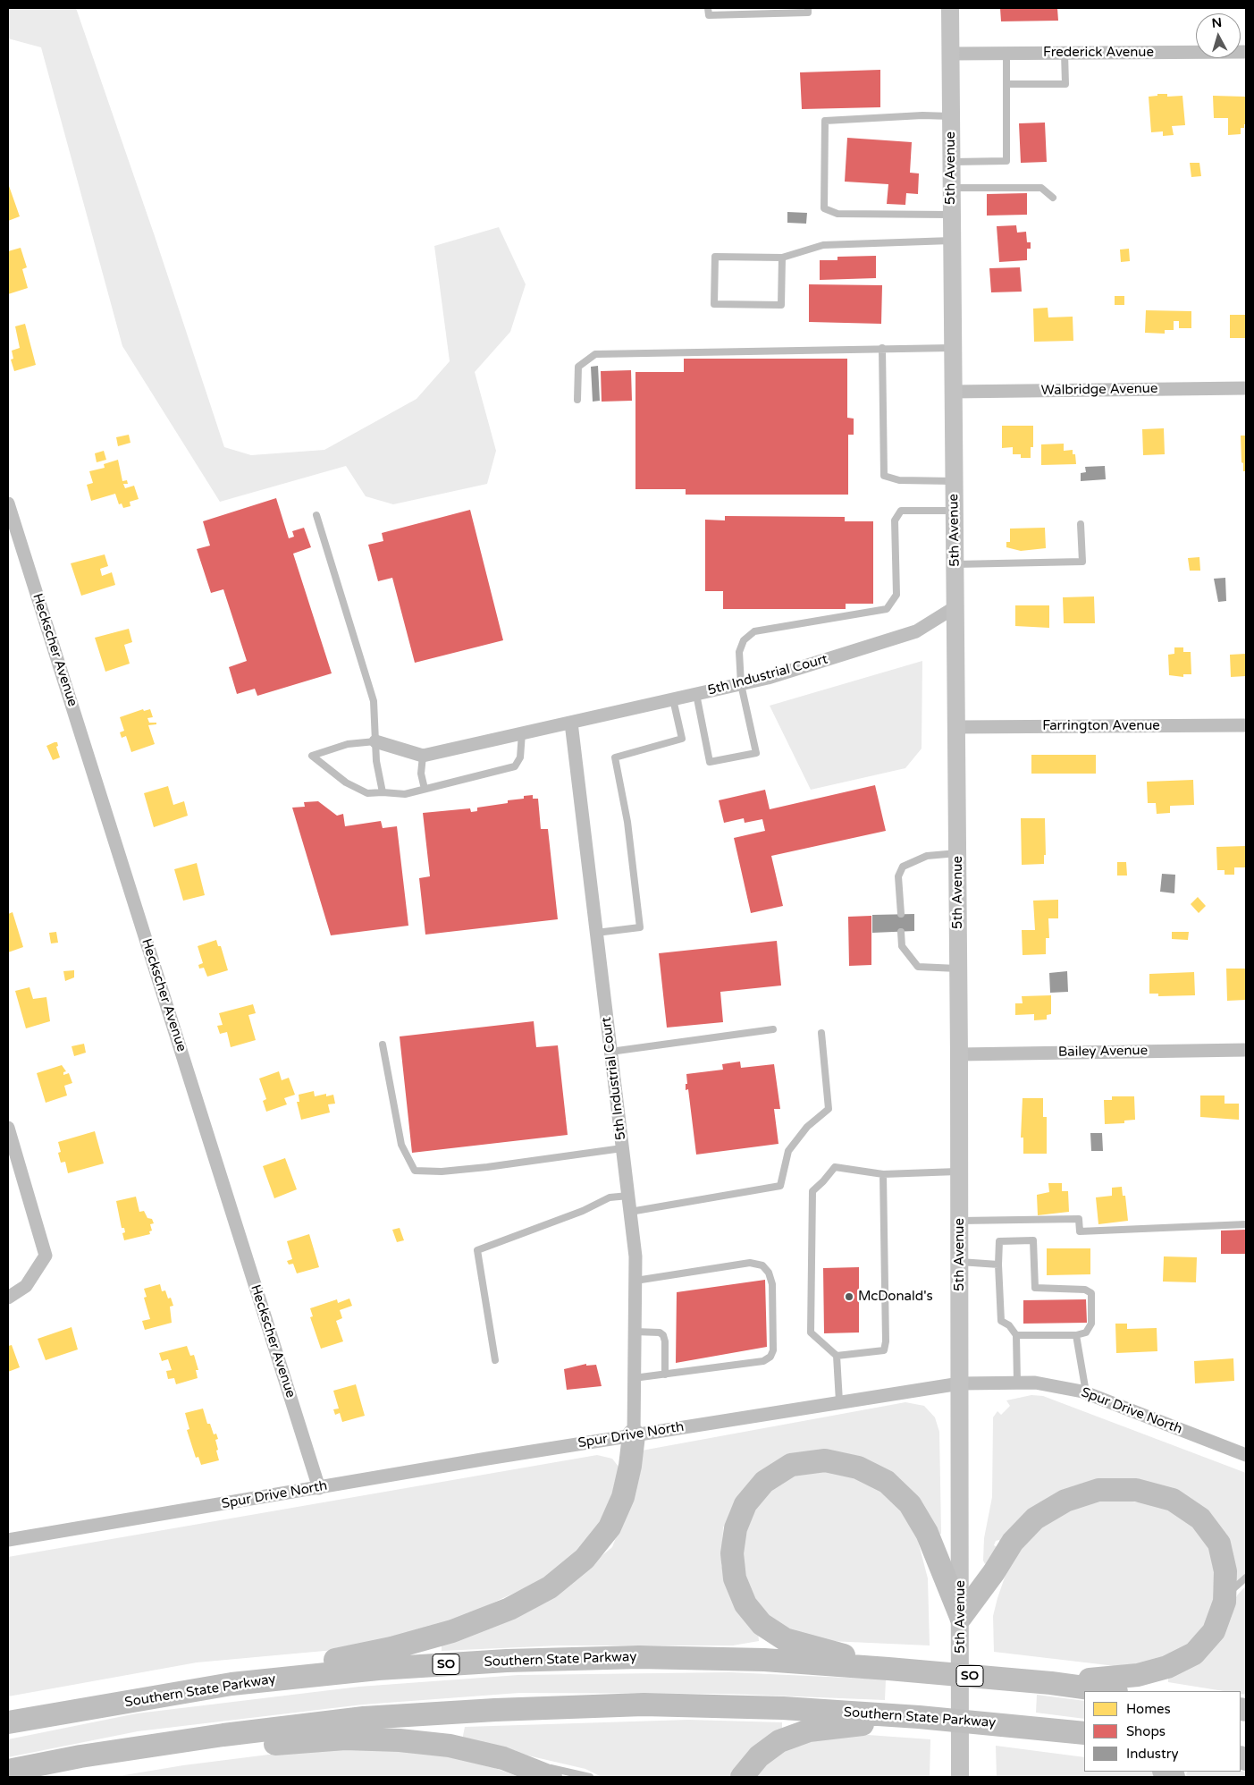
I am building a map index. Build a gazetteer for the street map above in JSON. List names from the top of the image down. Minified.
{"streets":{"highway":["Southern State Parkway","SO"],"main road":["5th Avenue"],"street":["Frederick Avenue","Walbridge Avenue","Heckscher Avenue","5th Industrial Court","Farrington Avenue","Bailey Avenue","Spur Drive North"]},"crossings":[["Frederick Avenue","5th Avenue"],["5th Avenue","Walbridge Avenue"],["5th Avenue","5th Industrial Court"],["5th Avenue","Farrington Avenue"],["5th Avenue","Bailey Avenue"],["5th Avenue","Spur Drive North"],["Heckscher Avenue","Spur Drive North"],["5th Industrial Court","Spur Drive North"]],"places":["McDonald's"],"legend":["Homes","Shops","Industry"],"north":"top"}
